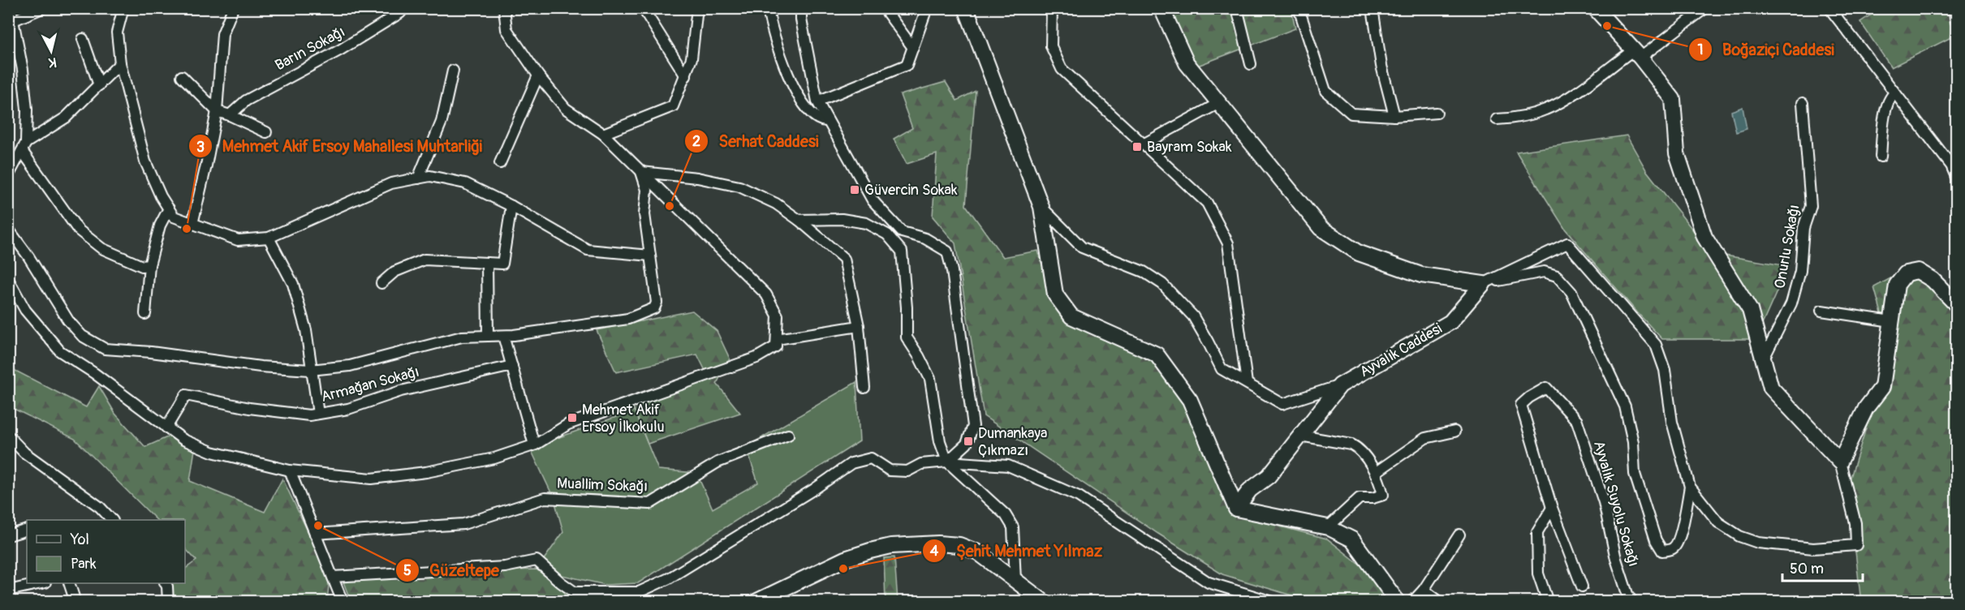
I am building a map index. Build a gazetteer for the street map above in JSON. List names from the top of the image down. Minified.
{"streets":{"street":["Barın Sokağı","Onurlu Sokağı","Ayvalık Caddesi","Armağan Sokağı","Muallim Sokağı","Ayvalık Suyolu Sokağı"]},"places":{"other":["Boğaziçi Caddesi","Serhat Caddesi","Mehmet Akif Ersoy Mahallesi Muhtarliği","Güzeltepe","Şehit Mehmet Yılmaz"],"transit":["Bayram Sokak","Güvercin Sokak","Mehmet Akif Ersoy İlkokulu","Dumankaya Çıkmazı"]},"legend":["Yol","Park"],"scale_bar":"50 m","north":"bottom"}
